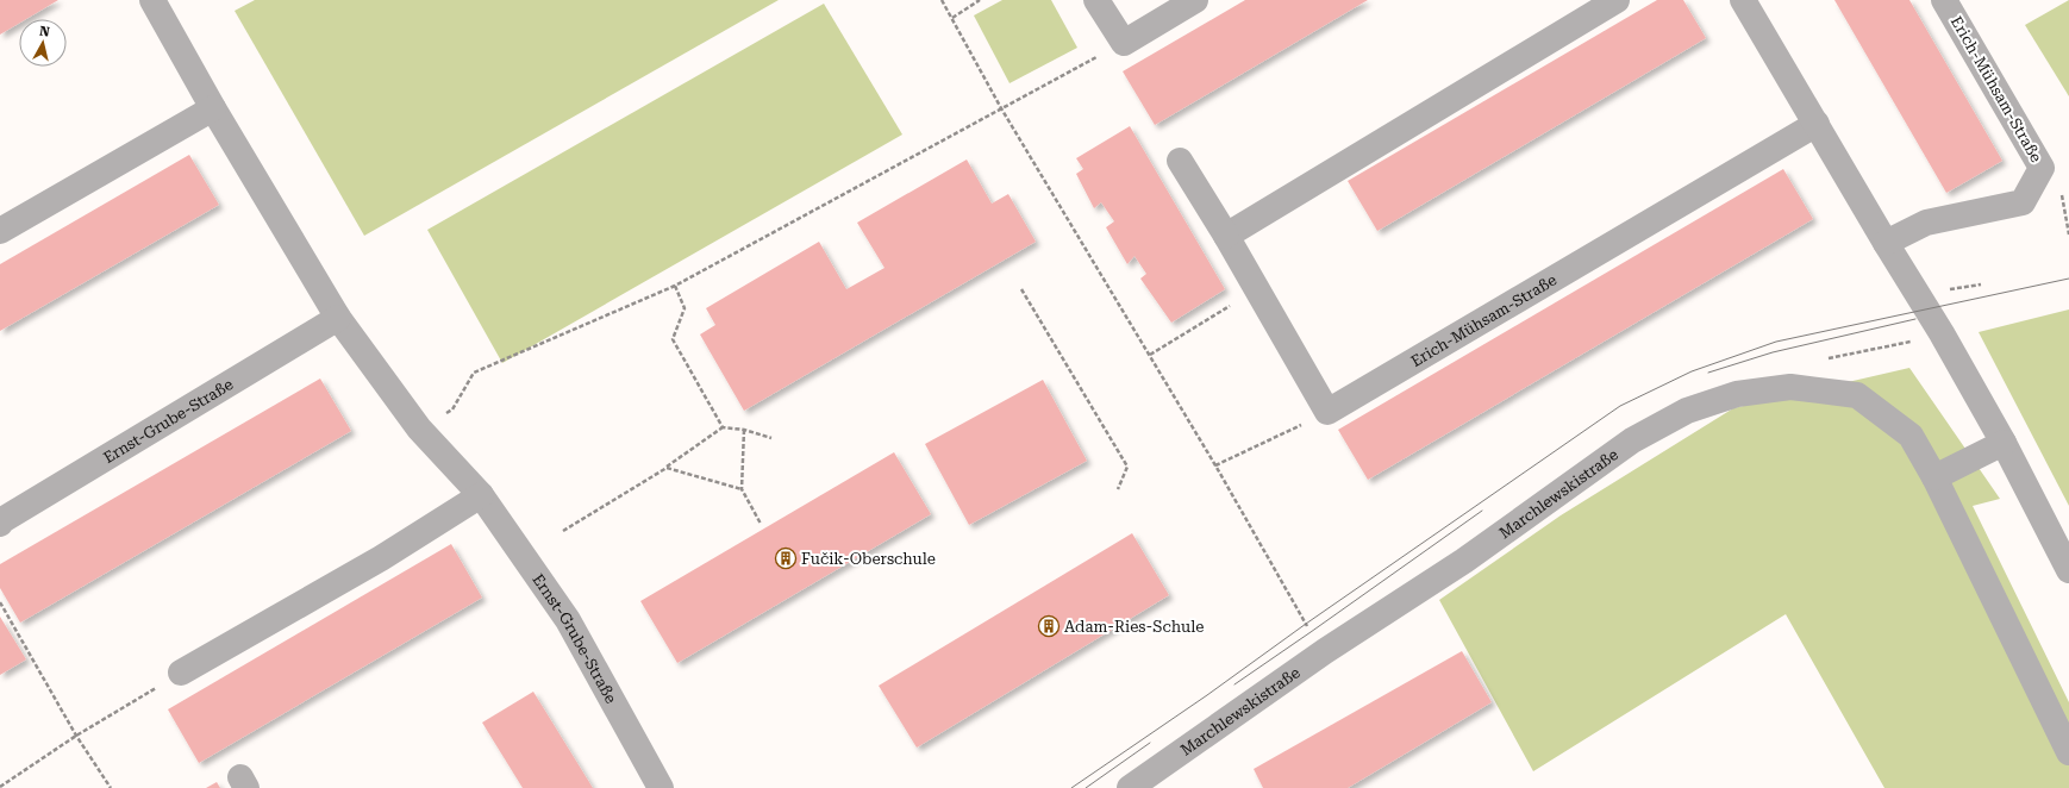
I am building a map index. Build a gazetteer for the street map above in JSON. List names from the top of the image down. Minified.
{"streets":{"street":["Erich-Mühsam-Straße","Ernst-Grube-Straße","Marchlewskistraße"]},"places":{"building":["Fučik-Oberschule","Adam-Ries-Schule"]},"north":"top"}
